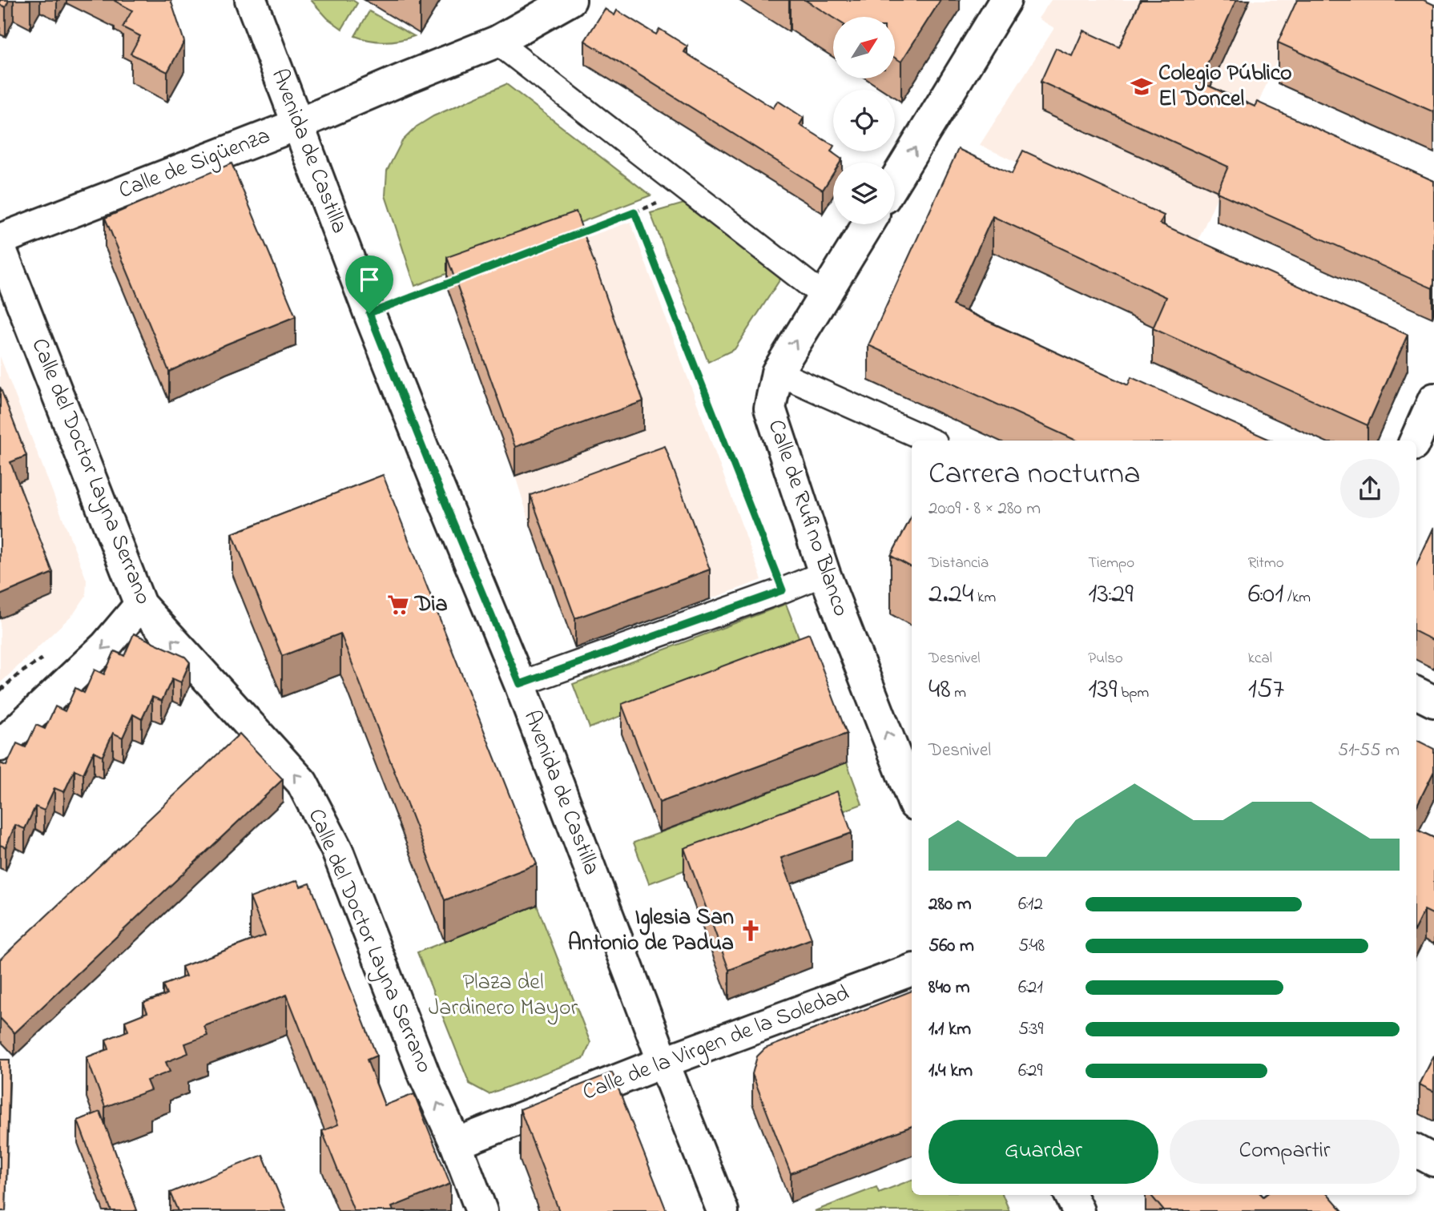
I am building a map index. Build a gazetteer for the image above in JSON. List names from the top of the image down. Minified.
{"streets":{"street":["Avenida de Castilla","Calle de Sigüenza","Calle del Doctor Layna Serrano","Calle de Rufino Blanco","Calle de la Virgen de la Soledad"]},"crossings":[["Avenida de Castilla","Calle de Sigüenza"],["Avenida de Castilla","Calle de la Virgen de la Soledad"],["Calle del Doctor Layna Serrano","Calle de la Virgen de la Soledad"]],"one_way":["Calle del Doctor Layna Serrano","Calle de Rufino Blanco"],"parks":["Plaza del Jardinero Mayor"],"places":{"school or university":["Colegio Público El Doncel"],"supermarket":["Dia"],"church":["Iglesia San Antonio de Padua"]},"north":"top right","page":{"heading":["Carrera nocturna","20:09 · 8 × 280 m"],"stats":[["Distancia","2.24 km"],["Tiempo","13:29"],["Ritmo","6:01 /km"],["Desnivel","48 m"],["Pulso","139 bpm"],["kcal","157"]],"chart":["Desnivel","51–55 m"],"list":[{"name":"280 m","note":"6:12"},{"name":"560 m","note":"5:48"},{"name":"840 m","note":"6:21"},{"name":"1.1 km","note":"5:39"},{"name":"1.4 km","note":"6:29"}],"buttons":["Guardar","Compartir"]}}
